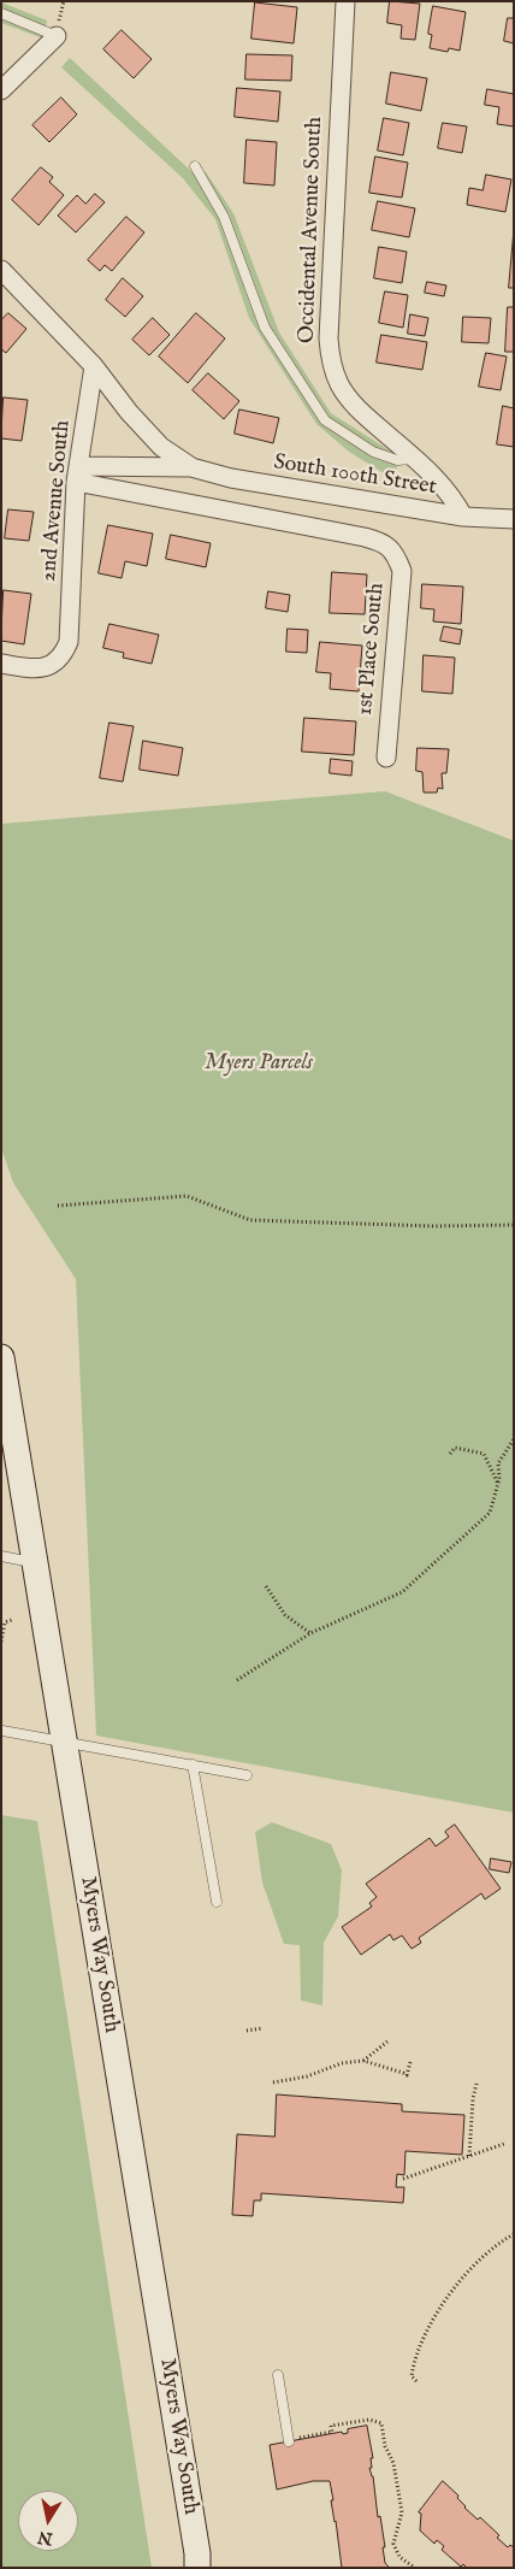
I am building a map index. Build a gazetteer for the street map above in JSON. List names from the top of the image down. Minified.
{"streets":{"main road":["Myers Way South"],"street":["Occidental Avenue South","South 100th Street","2nd Avenue South","1st Place South"]},"crossings":[["Occidental Avenue South","South 100th Street"],["South 100th Street","2nd Avenue South"],["South 100th Street","1st Place South"],["2nd Avenue South","1st Place South"]],"parks":["Myers Parcels"],"north":"bottom"}
